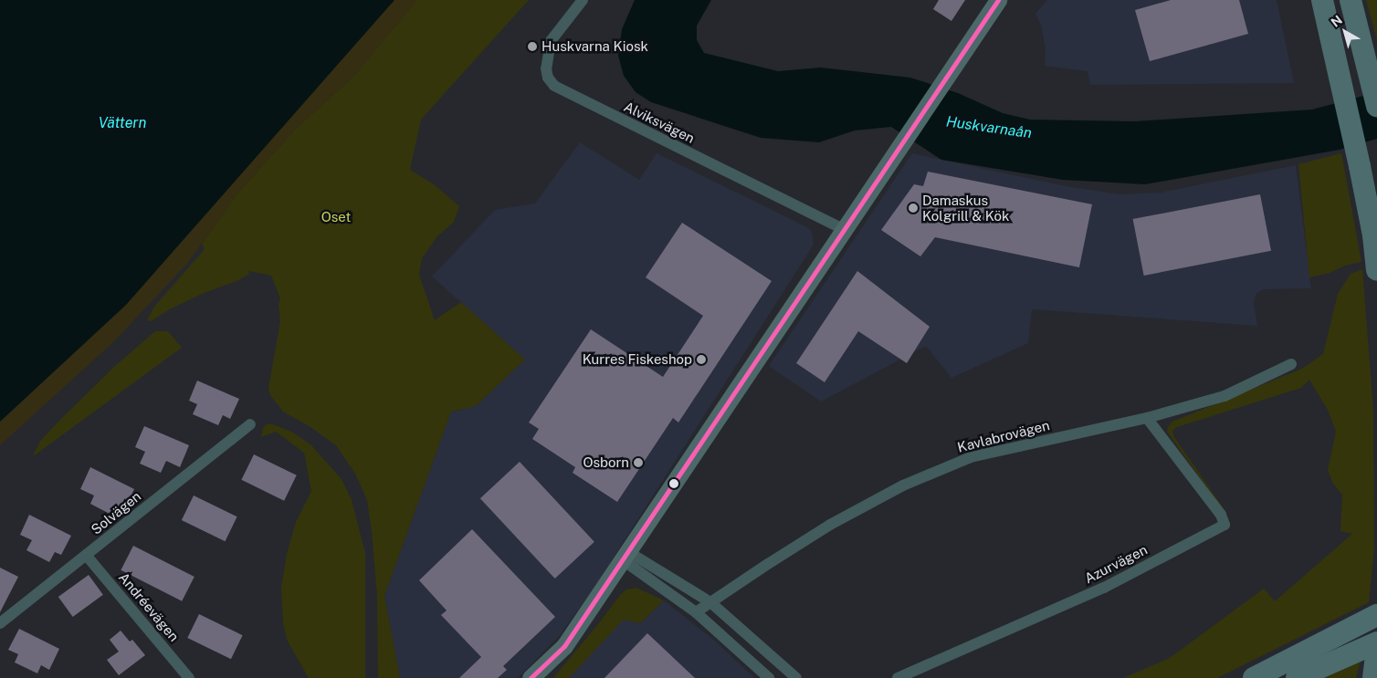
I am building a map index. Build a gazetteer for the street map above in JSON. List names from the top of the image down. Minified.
{"streets":{"street":["Alviksvägen","Kavlabrovägen","Solvägen","Azurvägen","Andréevägen"]},"crossings":[["Kavlabrovägen","Azurvägen"],["Solvägen","Andréevägen"]],"water":["Vättern","Huskvarnaån"],"parks":["Oset"],"places":["Huskvarna Kiosk","Damaskus Kolgrill & Kök","Kurres Fiskeshop","Osborn"],"north":"top left"}
